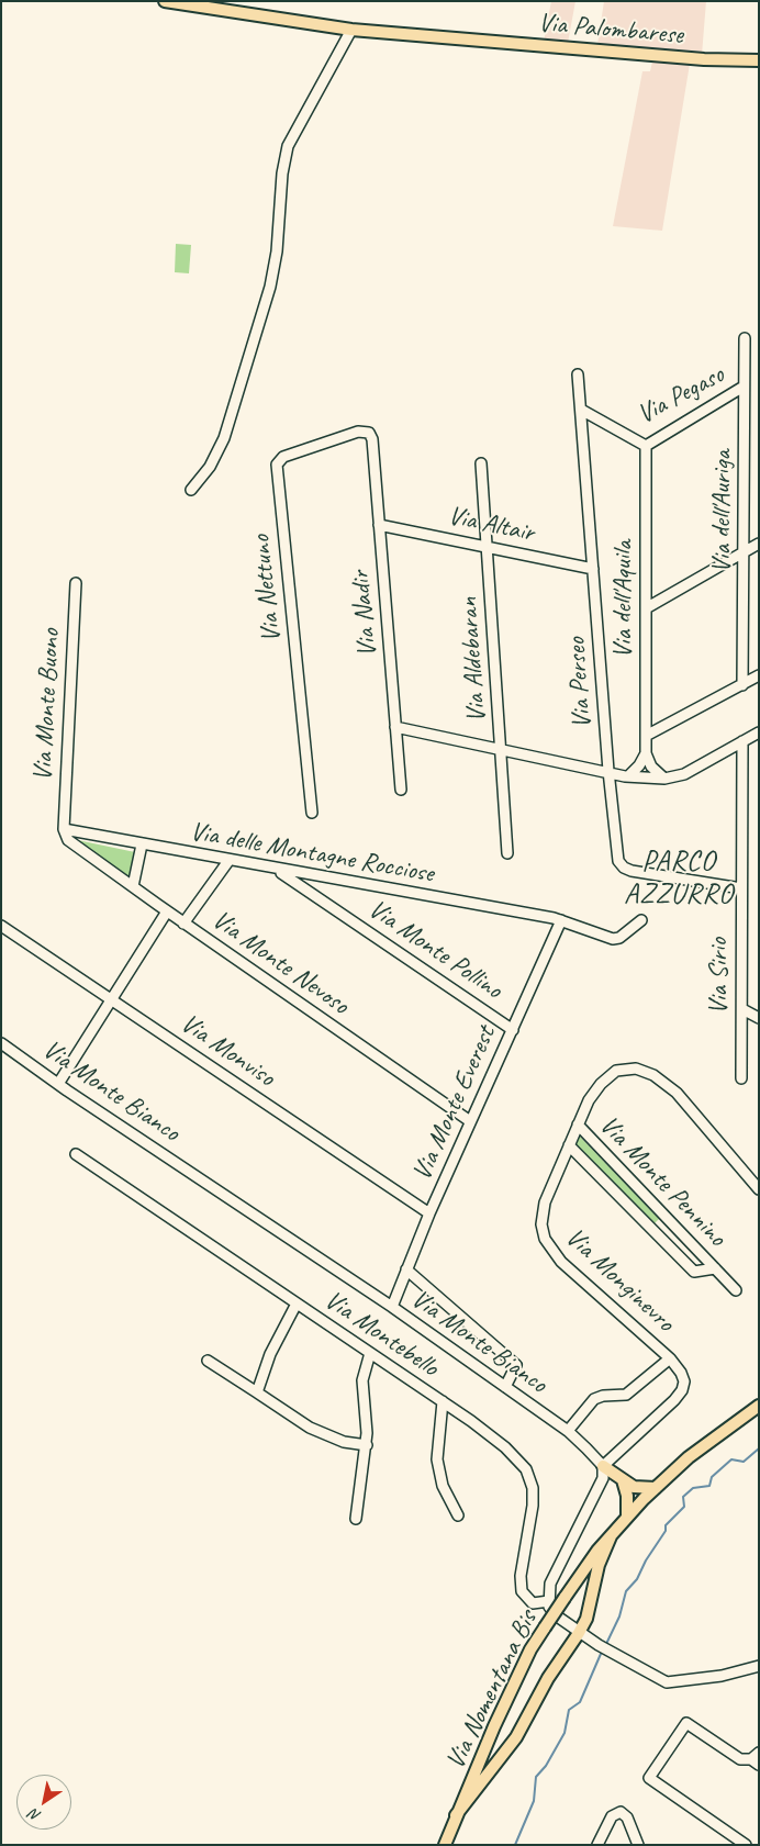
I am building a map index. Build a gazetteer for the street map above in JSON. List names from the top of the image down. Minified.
{"streets":{"main road":["Via Palombarese","Via Nomentana Bis"],"street":["Via Pegaso","Via dell'Auriga","Via Altair","Via Nettuno","Via dell'Aquila","Via Nadir","Via Aldebaran","Via Perseo","Via Monte Buono","Via delle Montagne Rocciose","Via Monte Pollino","Via Monte Nevoso","Via Sirio","Via Monviso","Via Monte Bianco","Via Monte Everest","Via Monte Pennino","Via Monginevro","Via Montebello"]},"crossings":[["Via Pegaso","Via dell'Auriga"],["Via Pegaso","Via dell'Aquila"],["Via Pegaso","Via Perseo"],["Via Altair","Via Nadir"],["Via Altair","Via Aldebaran"],["Via Altair","Via Perseo"],["Via Nettuno","Via Nadir"],["Via Perseo","Via Sirio"],["Via Monte Buono","Via delle Montagne Rocciose"],["Via Monte Buono","Via Monte Nevoso"],["Via delle Montagne Rocciose","Via Monte Pollino"],["Via delle Montagne Rocciose","Via Monte Nevoso"],["Via delle Montagne Rocciose","Via Monte Everest"],["Via Monte Pollino","Via Monte Everest"],["Via Monte Nevoso","Via Monte Everest"],["Via Monviso","Via Monte Everest"],["Via Monte Bianco","Via Monte Everest"],["Via Monte Bianco","Via Monginevro"],["Via Monte Pennino","Via Monginevro"]],"districts":["PARCO AZZURRO"],"north":"bottom left"}
